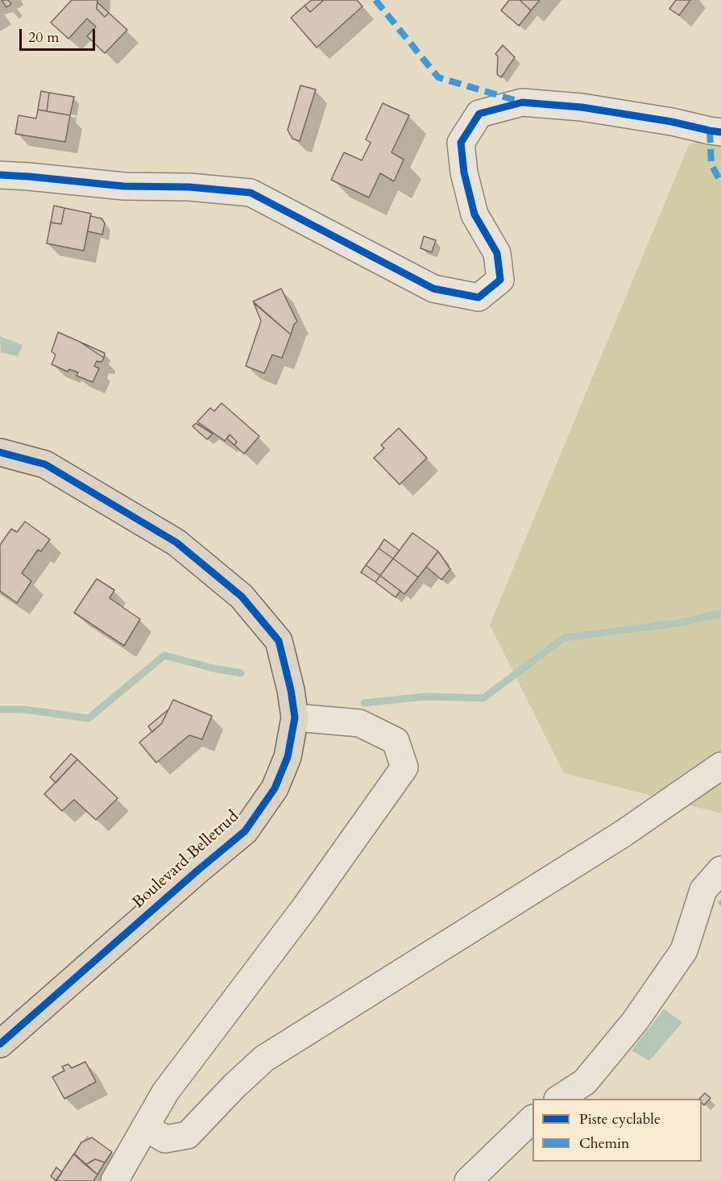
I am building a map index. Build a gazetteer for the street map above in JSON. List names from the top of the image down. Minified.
{"streets":{"main road":["Boulevard Belletrud"]},"legend":["Piste cyclable","Chemin"],"scale_bar":"20 m"}
